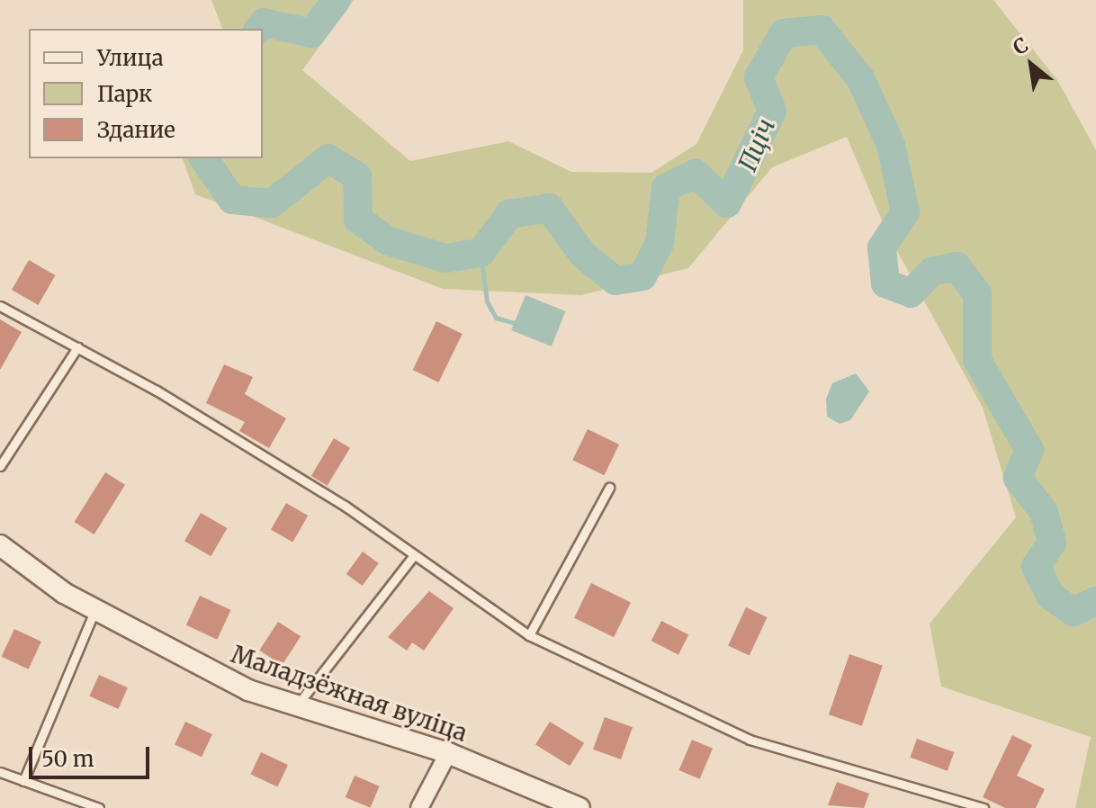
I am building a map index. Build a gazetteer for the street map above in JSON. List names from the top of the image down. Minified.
{"streets":{"street":["Маладзёжная вуліца"]},"water":["Пціч"],"legend":["Улица","Парк","Здание"],"scale_bar":"50 m","north":"top left"}
